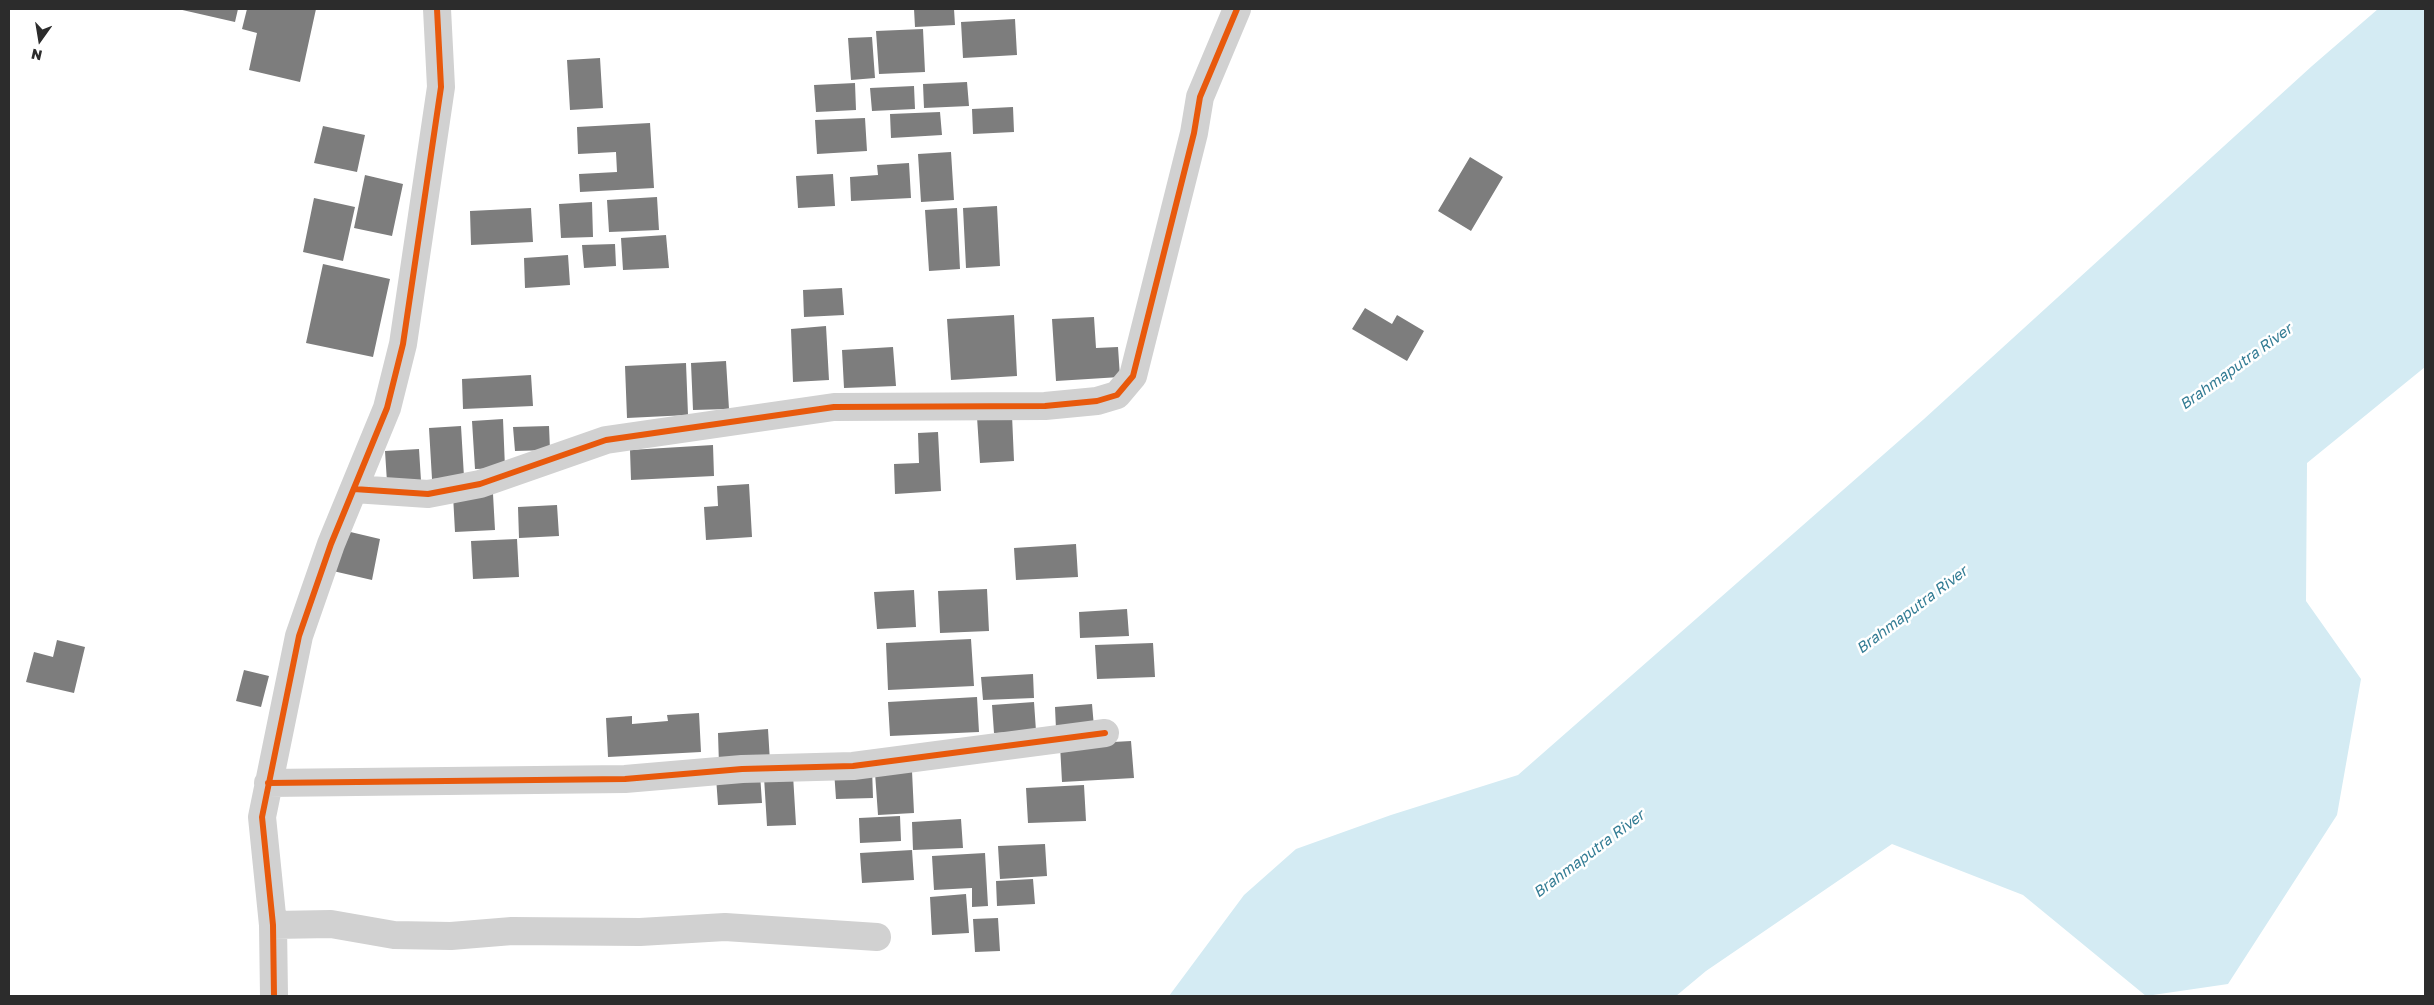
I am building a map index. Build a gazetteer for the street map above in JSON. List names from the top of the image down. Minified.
{"water":["Brahmaputra River"],"north":"bottom"}
